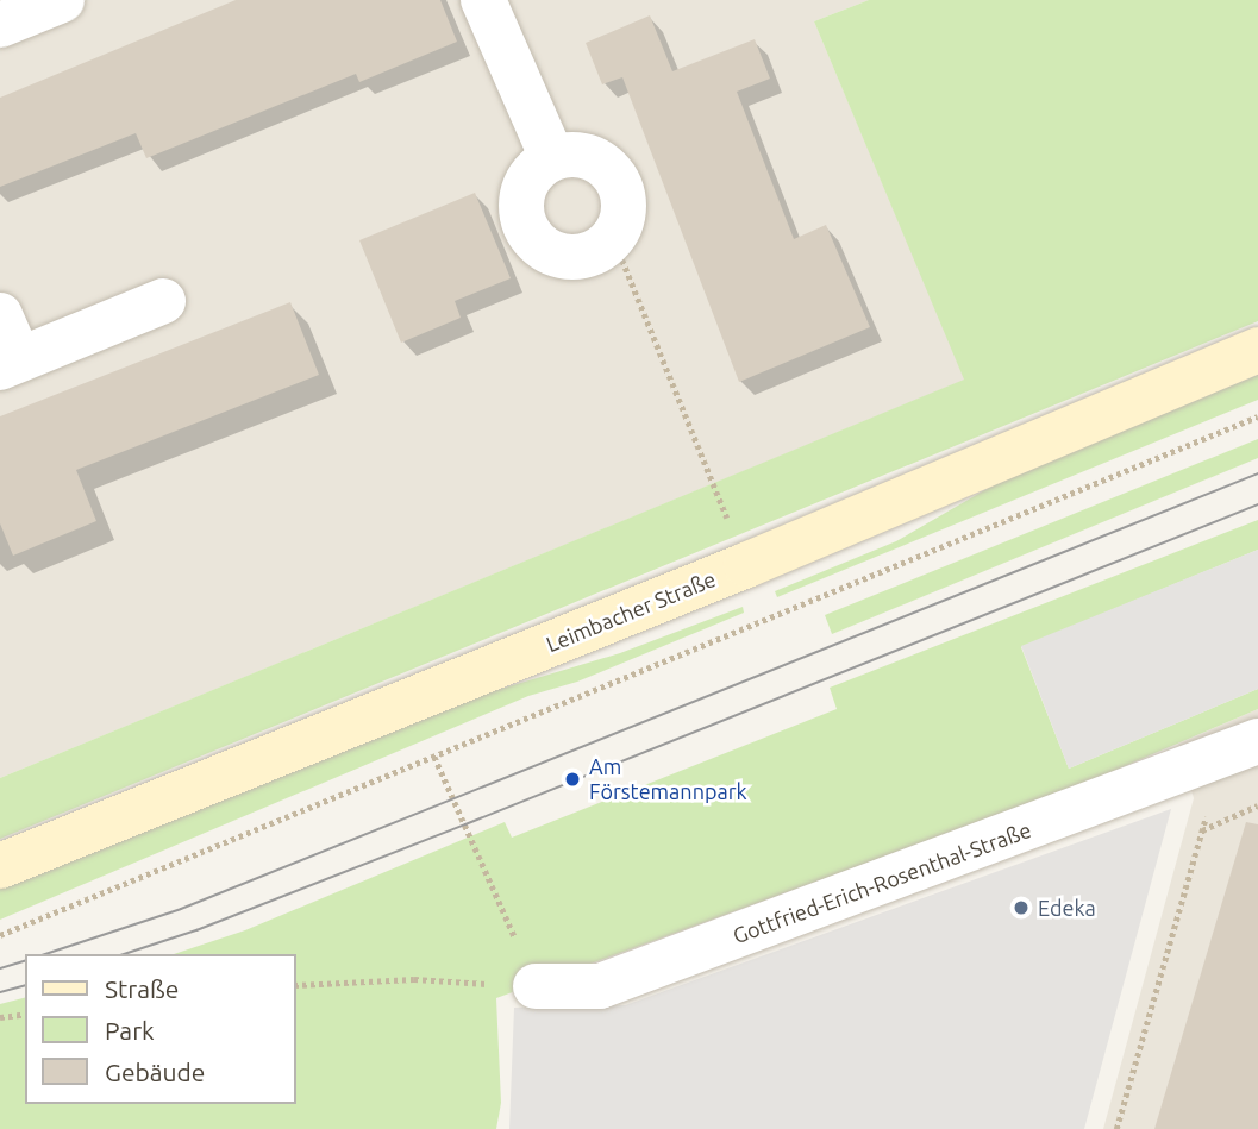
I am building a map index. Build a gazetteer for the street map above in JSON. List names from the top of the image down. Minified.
{"streets":{"street":["Leimbacher Straße","Gottfried-Erich-Rosenthal-Straße"]},"places":["Am Förstemannpark","Edeka"],"legend":["Straße","Park","Gebäude"]}
